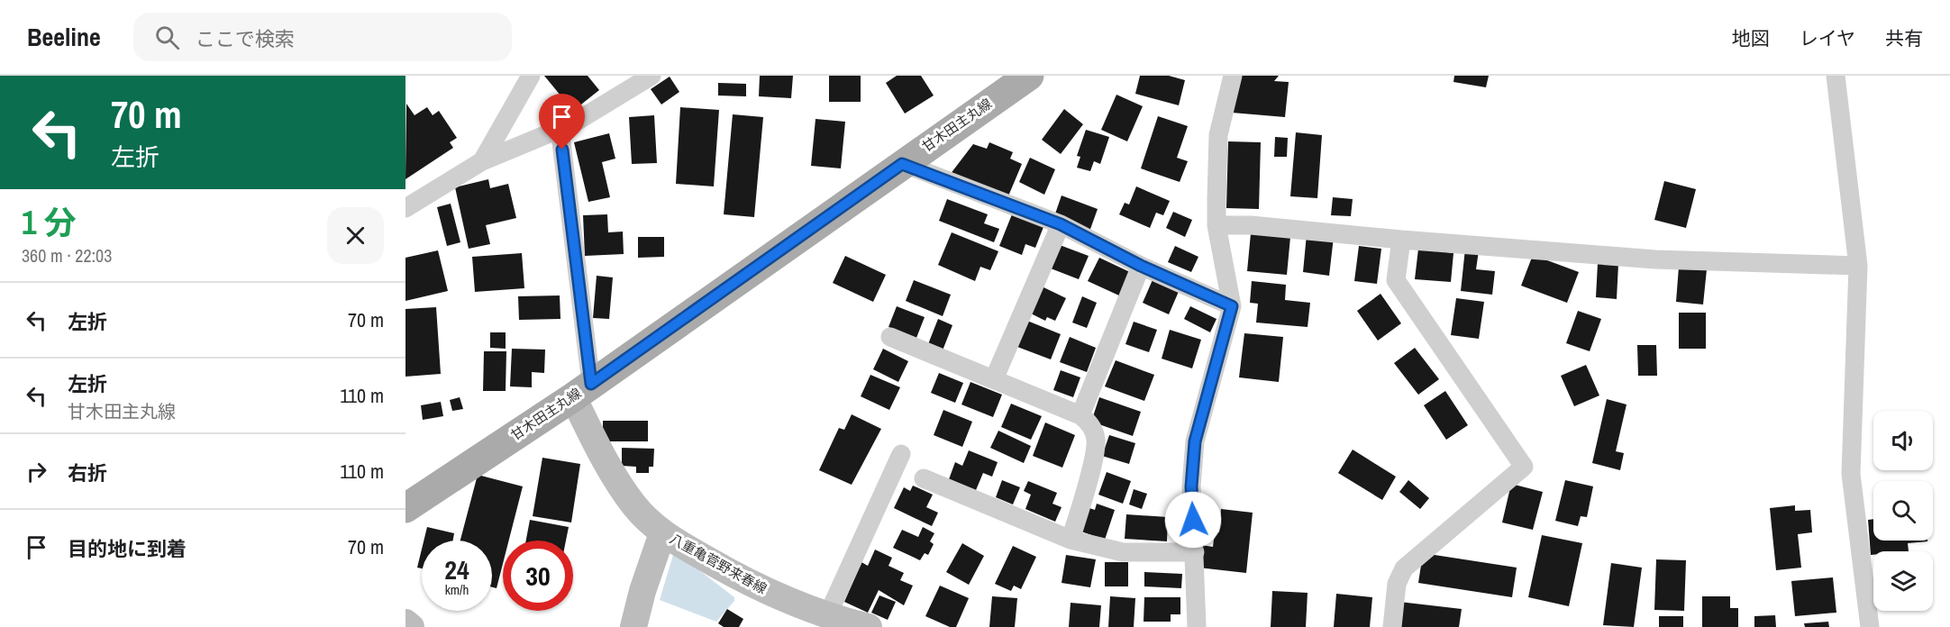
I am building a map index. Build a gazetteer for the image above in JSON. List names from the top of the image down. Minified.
{"streets":{"main road":["甘木田主丸線","八重亀菅野来春線"]},"crossings":[["甘木田主丸線","八重亀菅野来春線"]],"page":{"header":"Beeline","search":"ここで検索","nav":["地図","レイヤ","共有"],"turn":["70 m","左折"],"heading":["1 分","360 m · 22:03"],"list":[{"name":"左折","value":"70 m"},{"name":"左折","note":"甘木田主丸線","value":"110 m"},{"name":"右折","value":"110 m"},{"name":"目的地に到着","value":"70 m"}],"speed":"24 km/h","limit":"30"}}
